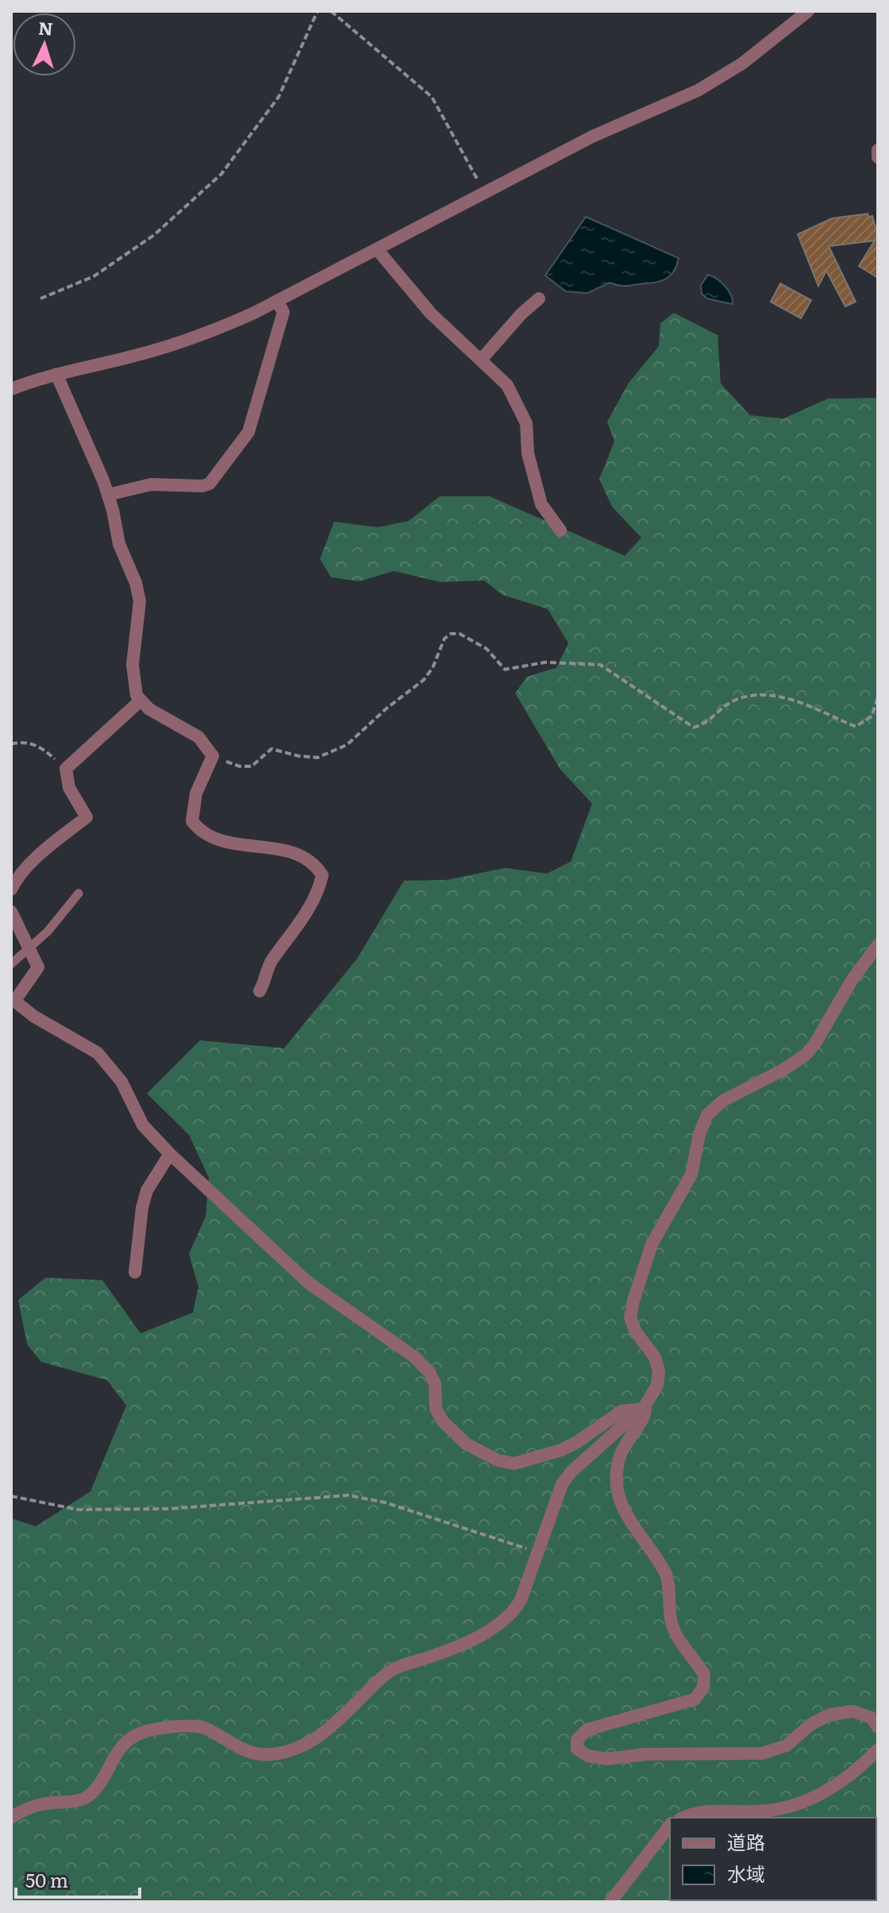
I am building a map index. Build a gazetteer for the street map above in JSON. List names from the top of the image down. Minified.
{"legend":["道路","水域"],"scale_bar":"50 m","north":"top"}
